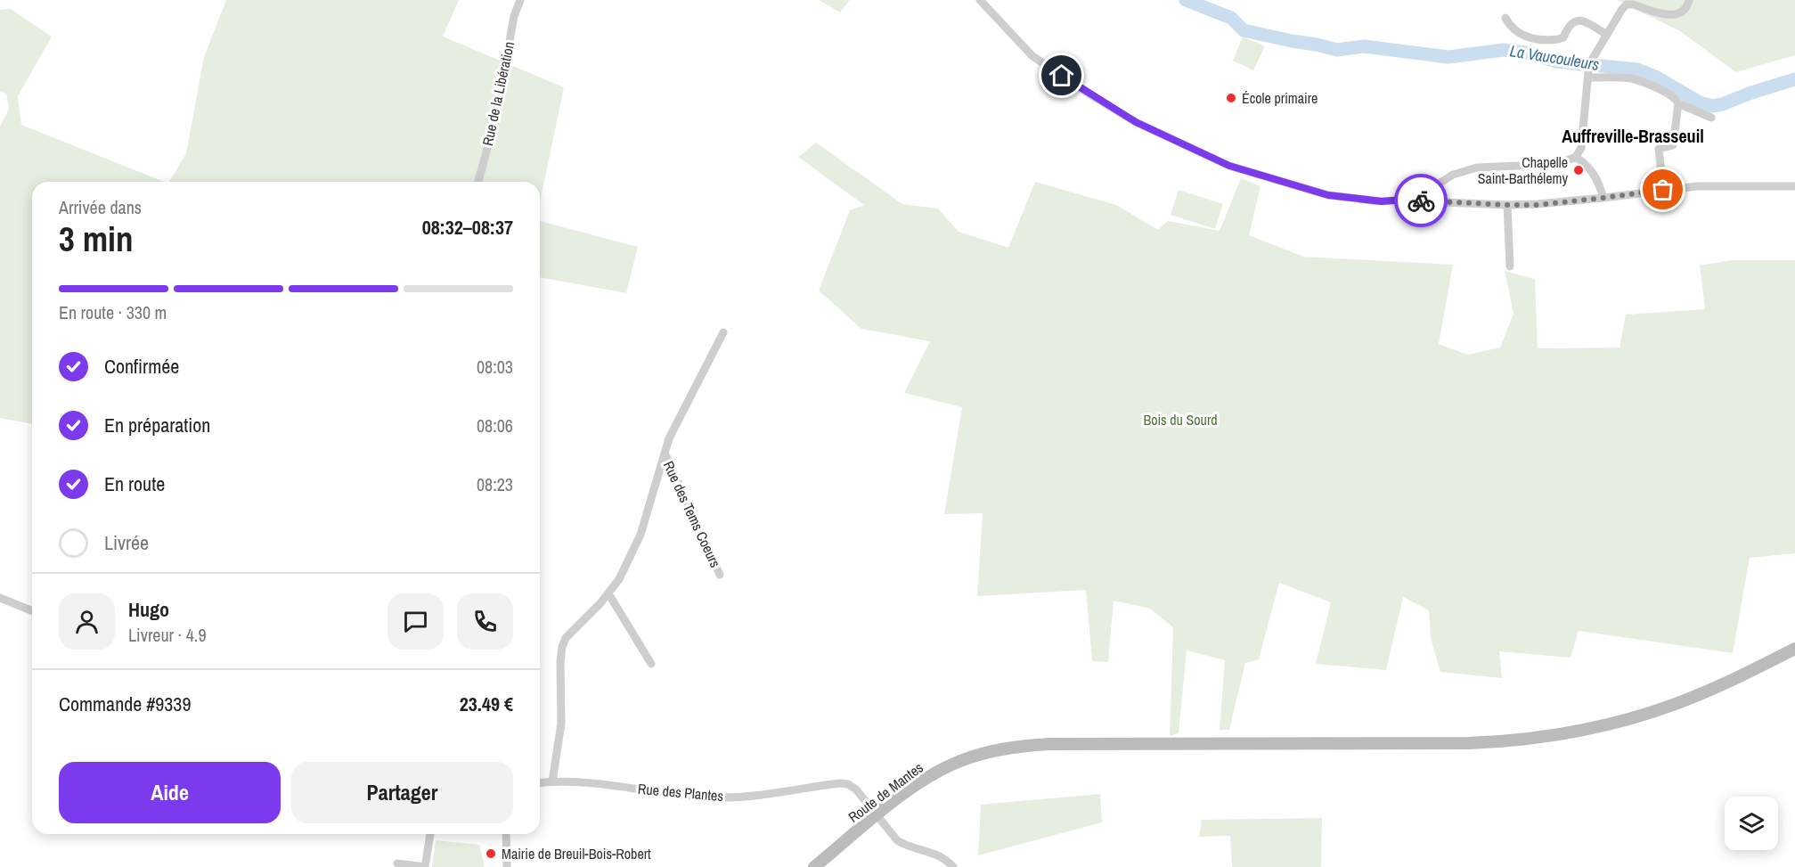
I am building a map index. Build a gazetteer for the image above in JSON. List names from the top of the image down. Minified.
{"streets":{"main road":["Route de Mantes"],"street":["Rue de la Libération","Rue des Tems Coeurs","Rue des Plantes"]},"crossings":[["Rue des Tems Coeurs","Rue des Plantes"],["Rue des Plantes","Route de Mantes"]],"districts":["Auffreville-Brasseuil"],"water":["La Vaucouleurs"],"parks":["Bois du Sourd"],"places":["École primaire","Chapelle Saint-Barthélemy","Mairie de Breuil-Bois-Robert"],"page":{"heading":["3 min","Arrivée dans","08:32–08:37"],"panel":["Hugo","Livreur · 4.9","Commande #9339","23.49 €"],"bar":"En route · 330 m","list":[["Confirmée","08:03"],["En préparation","08:06"],["En route","08:23"],"Livrée"],"buttons":["Aide","Partager"]}}
